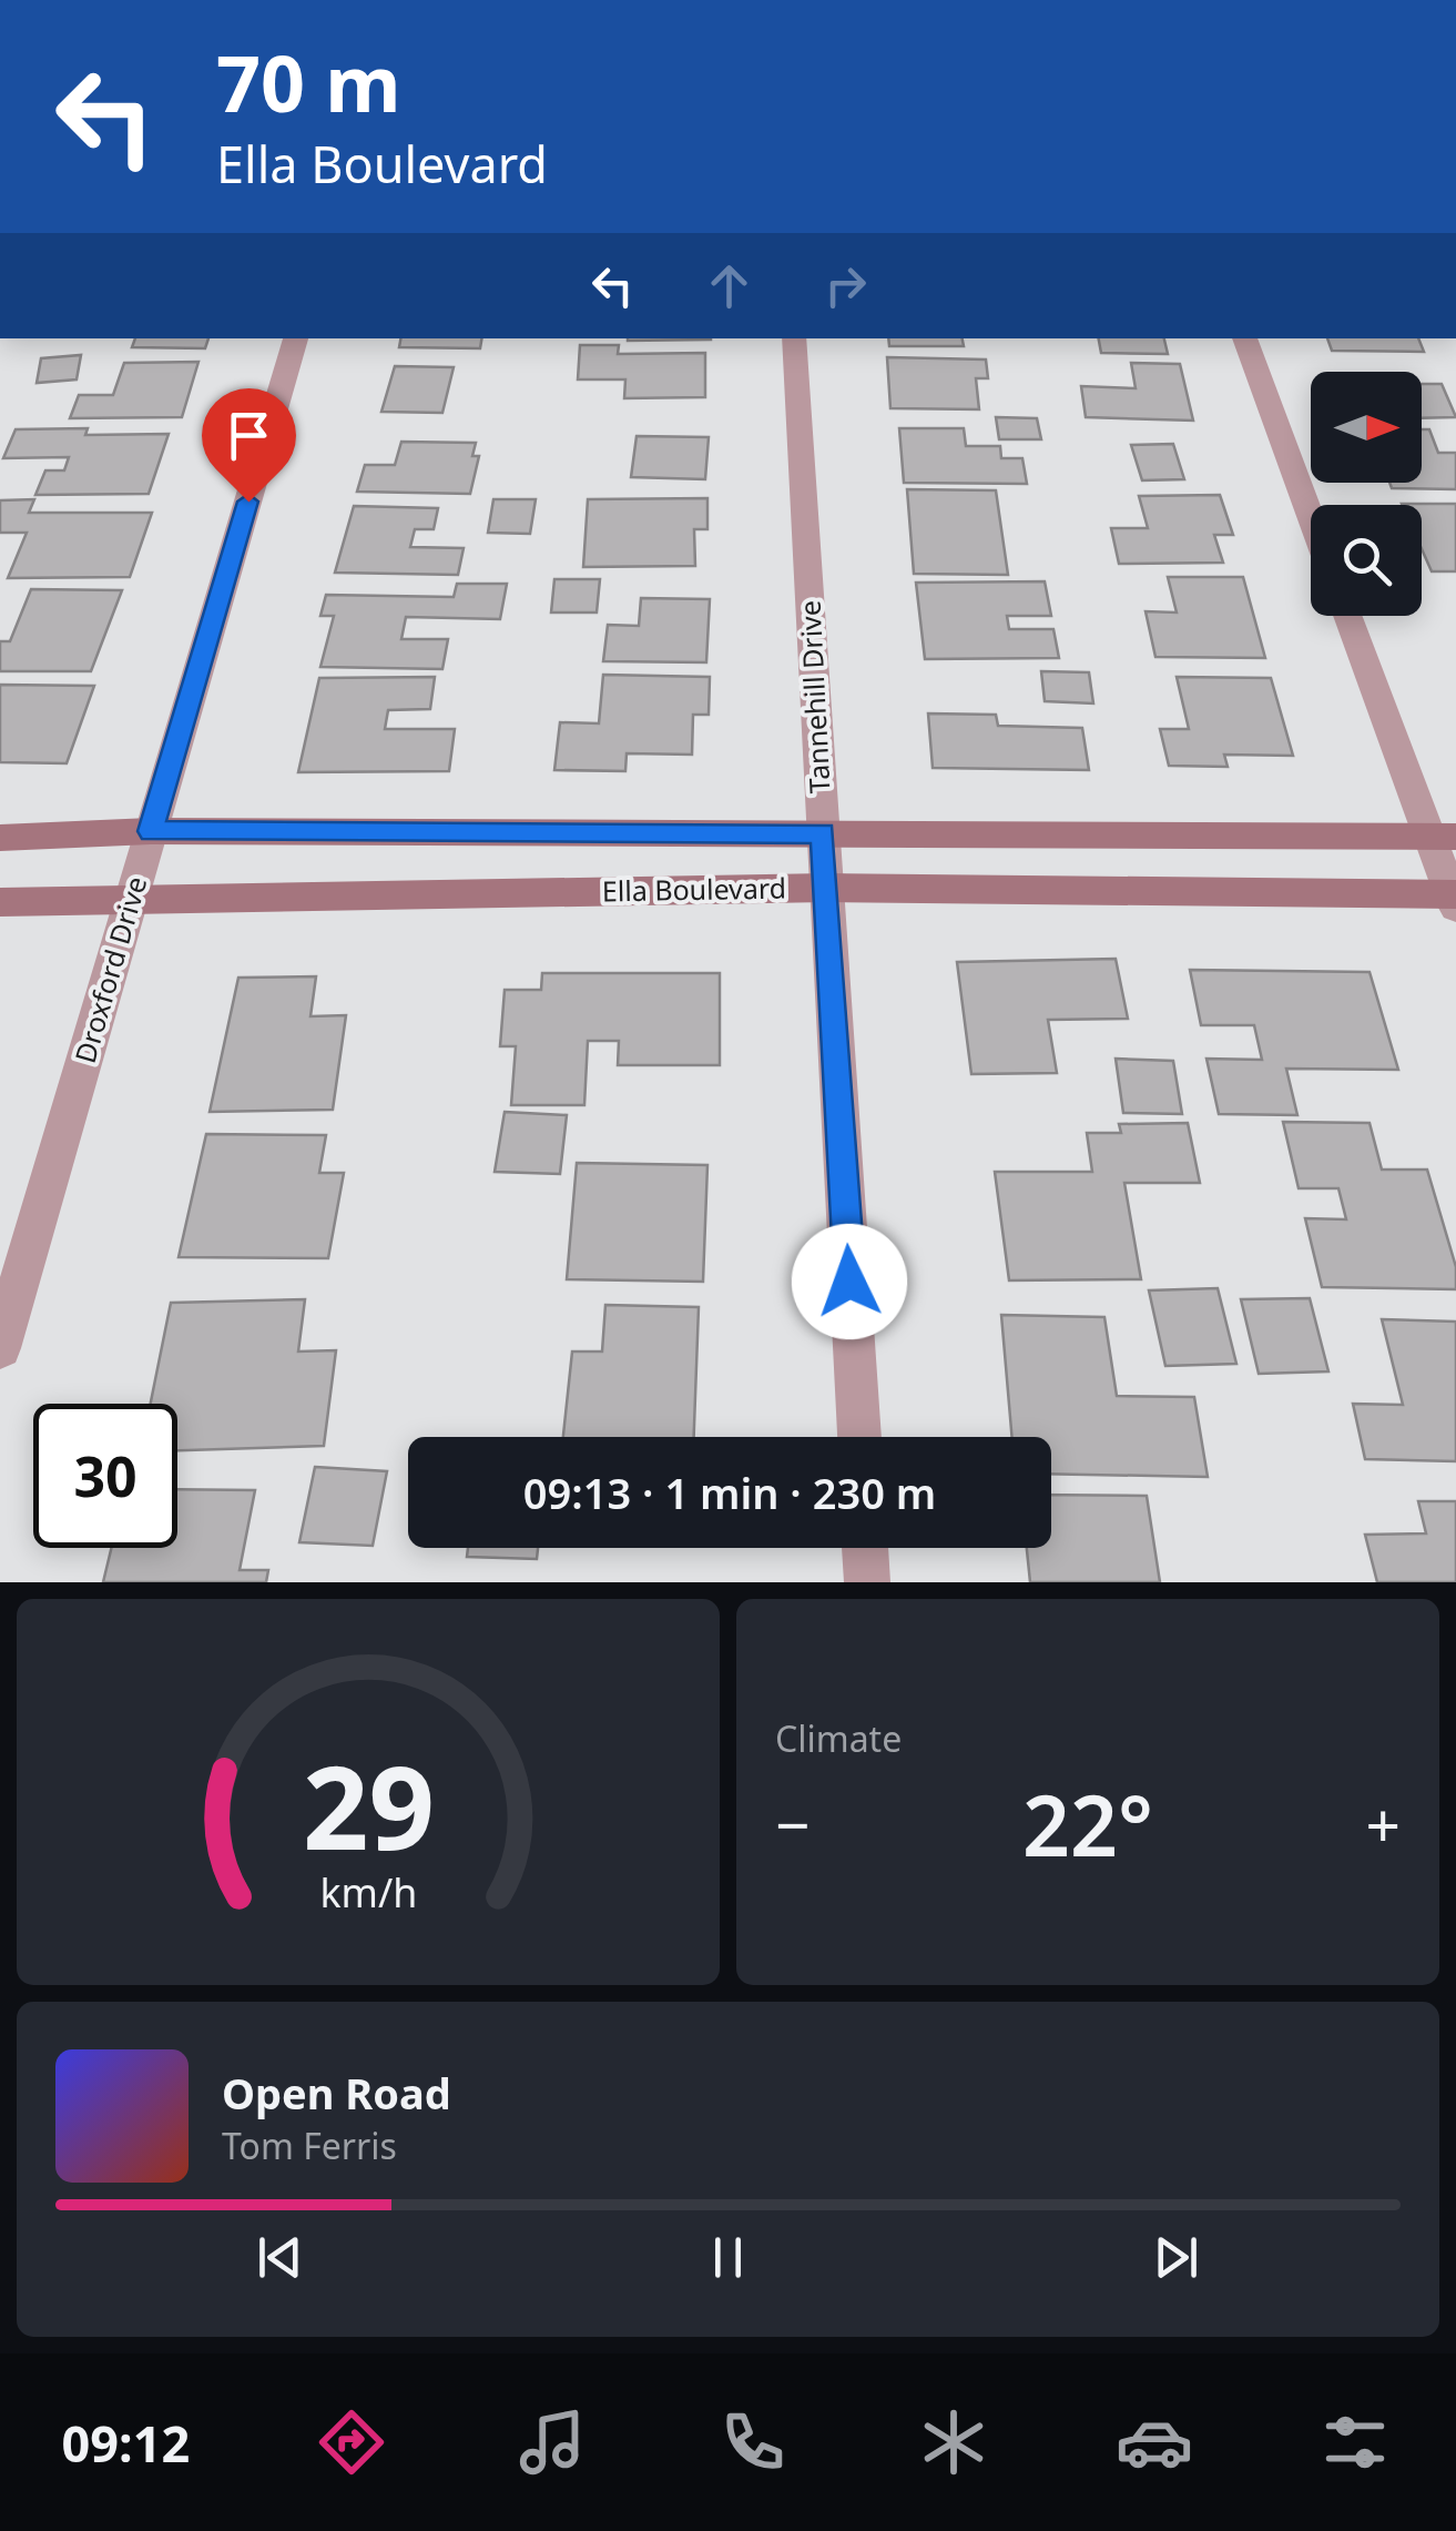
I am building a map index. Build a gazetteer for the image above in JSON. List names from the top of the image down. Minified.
{"streets":{"main road":["Ella Boulevard"],"street":["Tannehill Drive","Droxford Drive"]},"crossings":[["Tannehill Drive","Ella Boulevard"],["Ella Boulevard","Droxford Drive"]],"north":"right","page":{"turn":["70 m","Ella Boulevard"],"limit":"30","trip":"09:13 · 1 min · 230 m","tile":"Climate","heat":["−","22°","+"],"song":["Open Road","Tom Ferris"],"tabs":"09:12","gauge":["29","km/h"]}}
